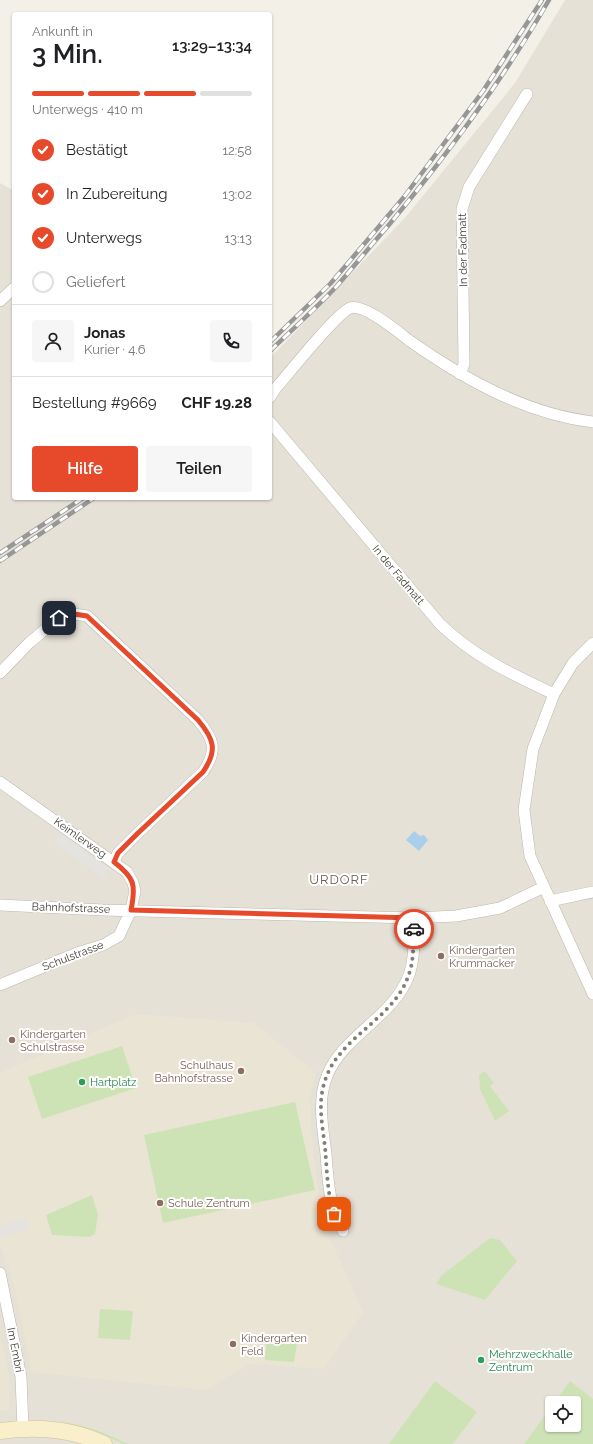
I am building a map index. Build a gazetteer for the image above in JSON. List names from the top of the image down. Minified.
{"streets":{"street":["In der Fadmatt","Keimlerweg","Bahnhofstrasse","Schulstrasse","Im Embri"]},"crossings":[["Keimlerweg","Bahnhofstrasse"],["Keimlerweg","Schulstrasse"],["Bahnhofstrasse","Schulstrasse"]],"districts":["URDORF"],"places":["Kindergarten Krummacker","Kindergarten Schulstrasse","Schulhaus Bahnhofstrasse","Hartplatz","Schule Zentrum","Kindergarten Feld","Mehrzweckhalle Zentrum"],"page":{"heading":["3 Min.","Ankunft in","13:29–13:34"],"panel":["Jonas","Kurier · 4.6","Bestellung #9669","CHF 19.28"],"bar":"Unterwegs · 410 m","list":[["Bestätigt","12:58"],["In Zubereitung","13:02"],["Unterwegs","13:13"],"Geliefert"],"buttons":["Hilfe","Teilen"]}}
